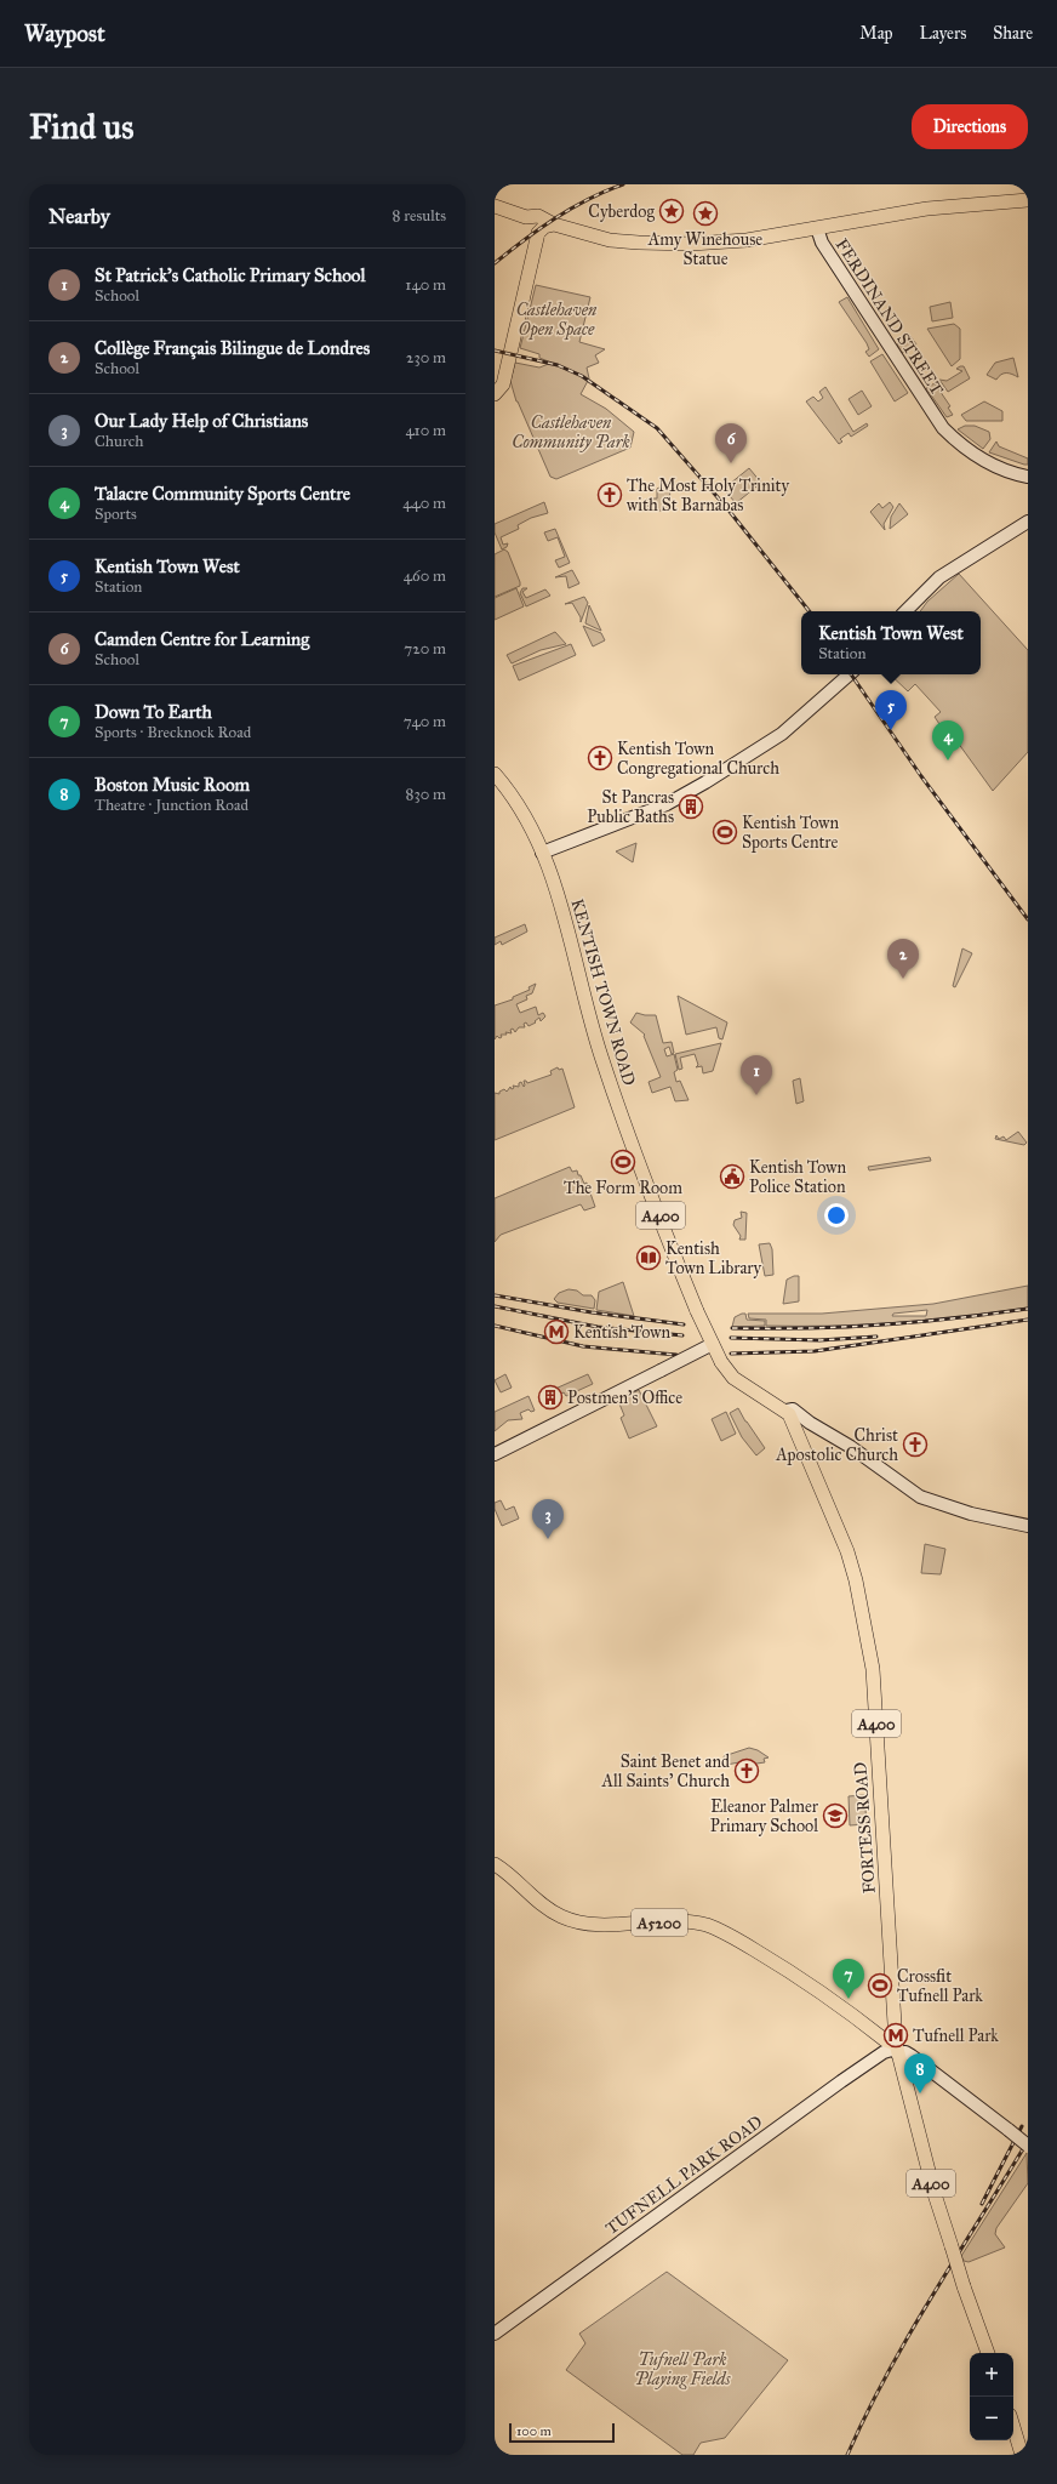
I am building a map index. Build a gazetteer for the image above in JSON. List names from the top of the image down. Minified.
{"streets":{"main road":["KENTISH TOWN ROAD","A400","FORTESS ROAD","A5200"],"street":["FERDINAND STREET","TUFNELL PARK ROAD"]},"crossings":[["KENTISH TOWN ROAD","FORTESS ROAD"],["A400","FORTESS ROAD"],["A400","A5200"],["A400","TUFNELL PARK ROAD"],["FORTESS ROAD","A5200"],["FORTESS ROAD","TUFNELL PARK ROAD"],["A5200","TUFNELL PARK ROAD"]],"parks":["Castlehaven Open Space","Castlehaven Community Park","Tufnell Park Playing Fields"],"places":{"place":["Cyberdog","Amy Winehouse Statue"],"church":["The Most Holy Trinity with St Barnabas","Kentish Town Congregational Church","Christ Apostolic Church","Saint Benet and All Saints' Church"],"building":["St Pancras Public Baths","Postmen's Office"],"sports":["Kentish Town Sports Centre","The Form Room","Crossfit Tufnell Park"],"public building":["Kentish Town Police Station"],"library":["Kentish Town Library"],"metro station":["Kentish Town","Tufnell Park"],"school or university":["Eleanor Palmer Primary School"]},"scale_bar":"100 m","page":{"header":"Waypost","nav":["Map","Layers","Share"],"buttons":"Directions","title":"Find us","heading":["Nearby","8 results"],"list":[{"mark":"1","name":"St Patrick's Catholic Primary School","note":"School","value":"140 m"},{"mark":"2","name":"Collège Français Bilingue de Londres","note":"School","value":"230 m"},{"mark":"3","name":"Our Lady Help of Christians","note":"Church","value":"410 m"},{"mark":"4","name":"Talacre Community Sports Centre","note":"Sports","value":"440 m"},{"mark":"5","name":"Kentish Town West","note":"Station","value":"460 m"},{"mark":"6","name":"Camden Centre for Learning","note":"School","value":"720 m"},{"mark":"7","name":"Down To Earth","note":"Sports · Brecknock Road","value":"740 m"},{"mark":"8","name":"Boston Music Room","note":"Theatre · Junction Road","value":"830 m"}],"pins":["6","5","4","2","1","3","7","8"],"popup":["Kentish Town West","Station"],"map_buttons":["+","−"],"scale":"100 m"}}
